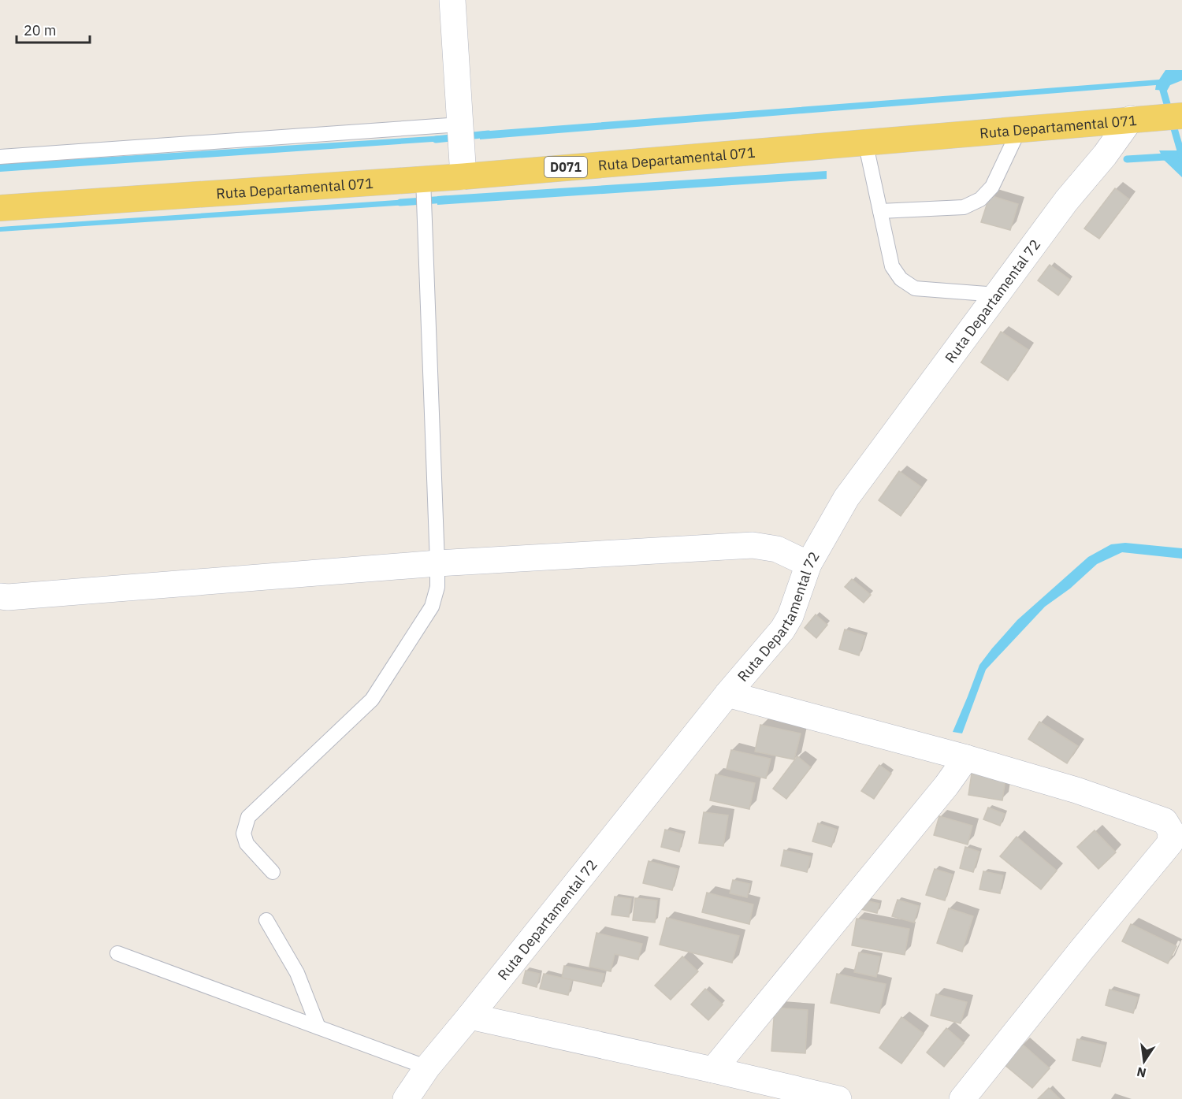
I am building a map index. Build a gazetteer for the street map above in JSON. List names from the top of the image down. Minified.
{"streets":{"main road":["Ruta Departamental 071","D071"],"street":["Ruta Departamental 72"]},"crossings":[["Ruta Departamental 071","Ruta Departamental 72"]],"scale_bar":"20 m","north":"bottom"}
